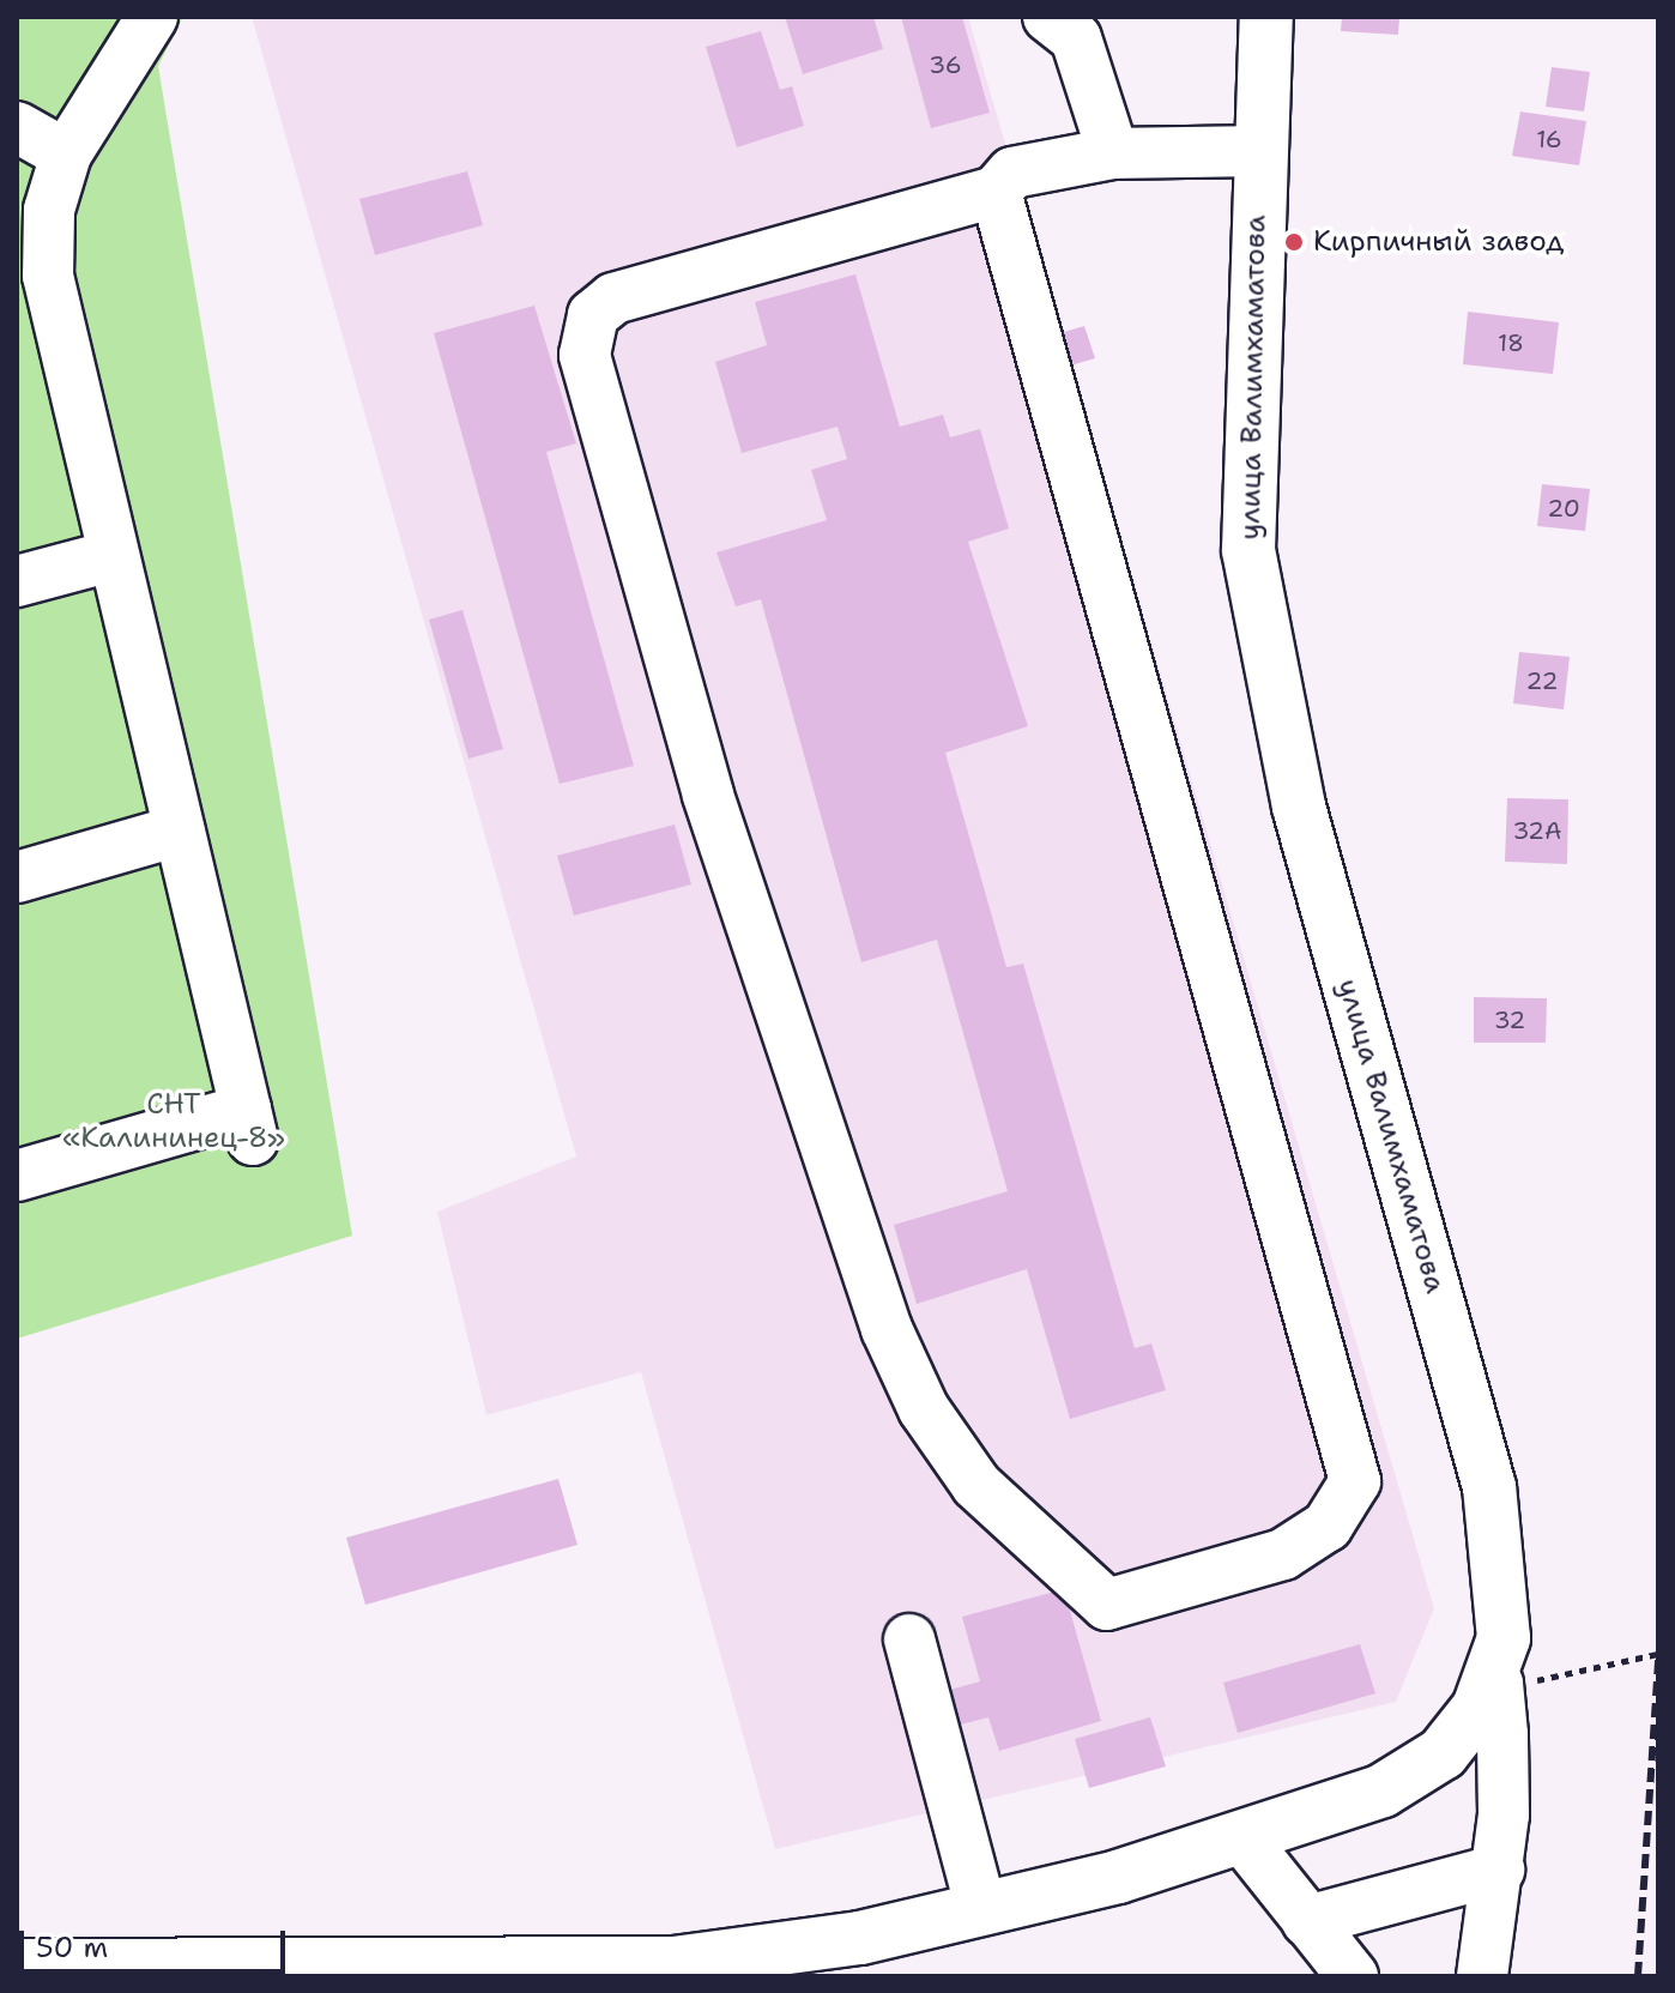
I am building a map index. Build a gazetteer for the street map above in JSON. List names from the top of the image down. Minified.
{"streets":{"main road":["улица Валимхаматова"]},"parks":["СНТ «Калининец-8»"],"places":["Кирпичный завод"],"house_numbers":["36","16","18","20","22","32А","32"],"scale_bar":"50 m"}
